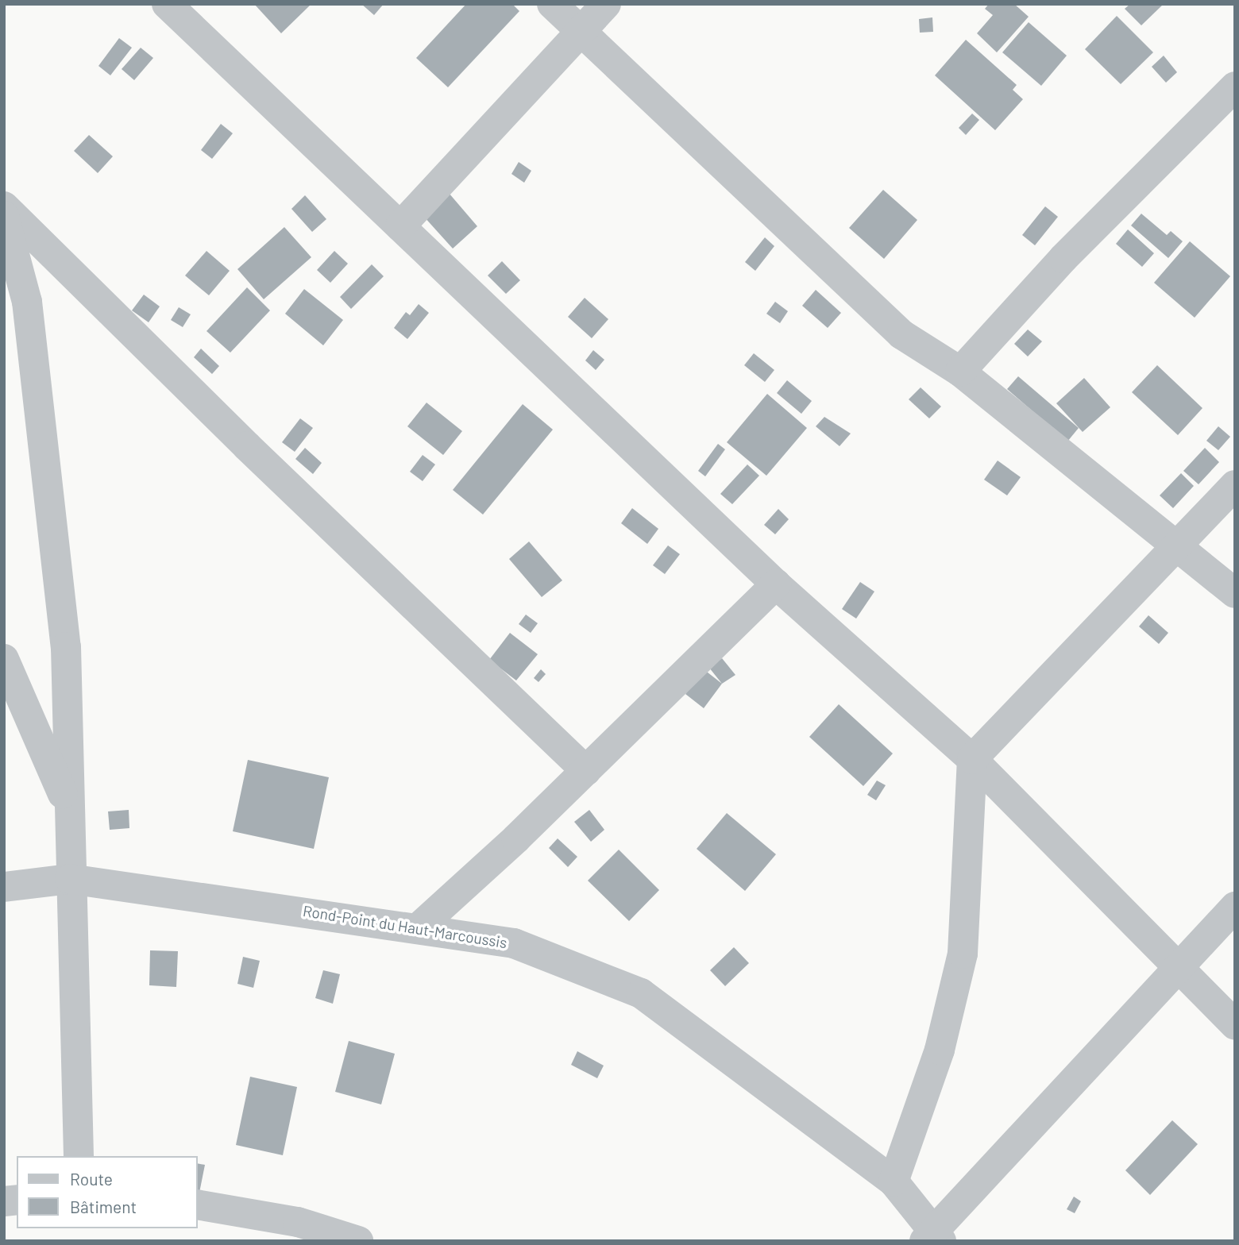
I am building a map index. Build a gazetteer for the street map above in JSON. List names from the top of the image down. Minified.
{"streets":{"street":["Rond-Point du Haut-Marcoussis"]},"legend":["Route","Bâtiment"]}
